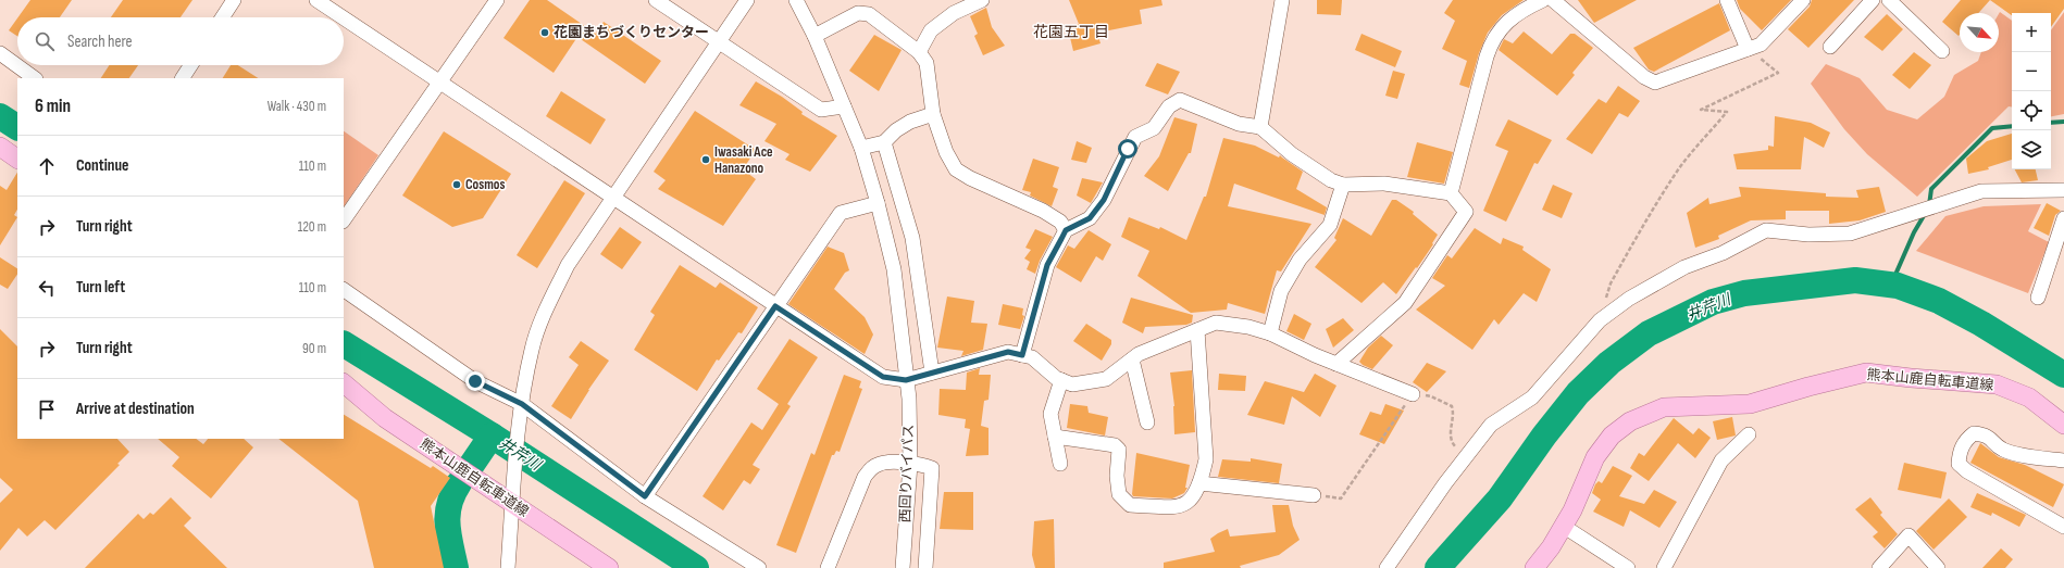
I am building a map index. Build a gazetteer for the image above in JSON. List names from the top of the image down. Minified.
{"streets":{"main road":["熊本山鹿自転車道線"],"street":["西回りバイパス"]},"districts":["花園五丁目"],"water":["井芹川"],"places":["花園まちづくりセンター","Iwasaki Ace Hanazono","Cosmos"],"north":"bottom right","page":{"map_buttons":["+","−"],"search":"Search here","heading":["6 min","Walk · 430 m"],"list":[["Continue","110 m"],["Turn right","120 m"],["Turn left","110 m"],["Turn right","90 m"],"Arrive at destination"]}}
